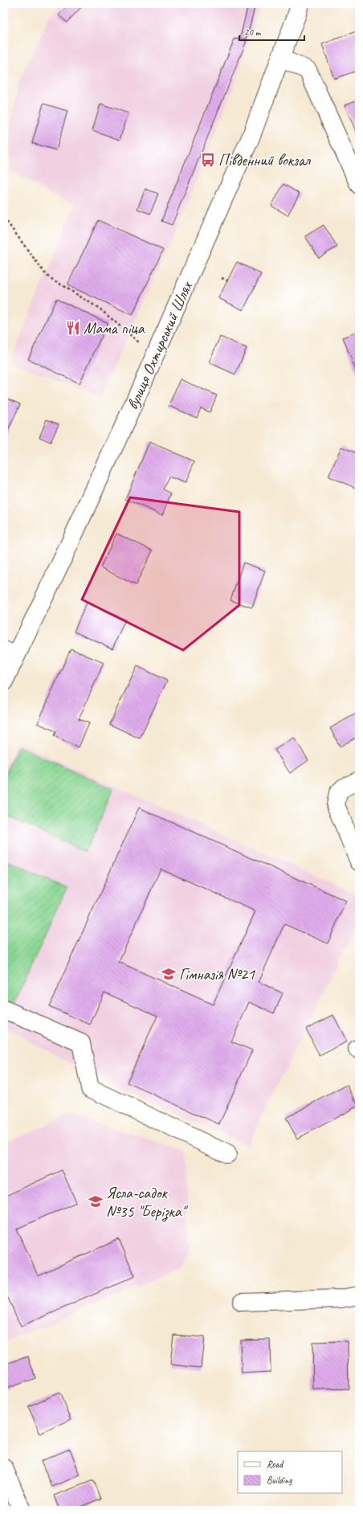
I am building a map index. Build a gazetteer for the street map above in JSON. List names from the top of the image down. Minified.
{"streets":{"main road":["вулиця Охтирський Шлях"]},"places":{"bus stop":["Південний вокзал"],"restaurant":["Мама піца"],"school or university":["Гімназія №21","Ясла-садок №35 \"Берізка\""]},"legend":["Road","Building"],"scale_bar":"20 m"}
